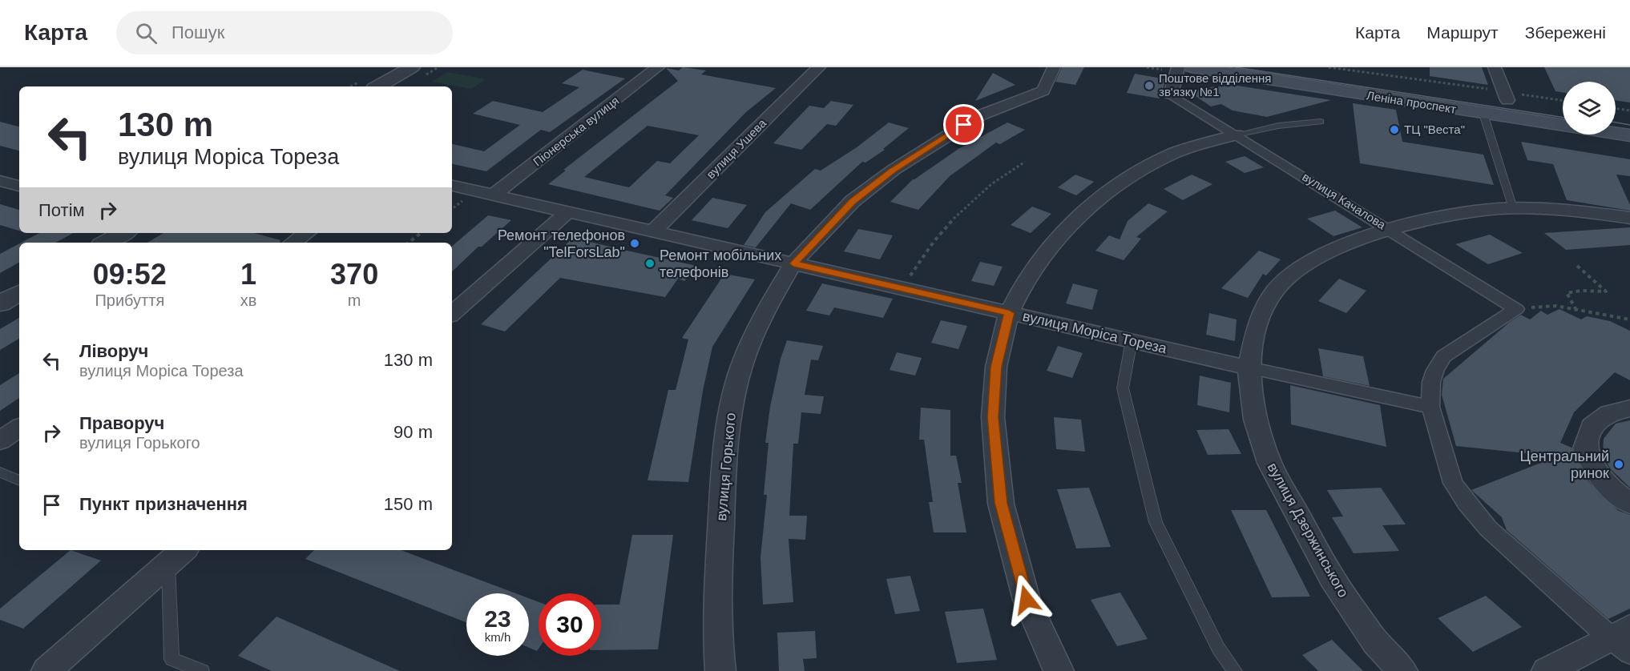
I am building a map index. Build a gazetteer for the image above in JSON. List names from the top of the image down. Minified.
{"streets":{"main road":["Леніна проспект"],"street":["Піонерська вулиця","вулиця Ушева","вулиця Качалова","вулиця Моріса Тореза","вулиця Горького","вулиця Дзержинського"]},"crossings":[["Піонерська вулиця","вулиця Моріса Тореза"],["вулиця Ушева","вулиця Моріса Тореза"],["вулиця Качалова","вулиця Дзержинського"],["вулиця Моріса Тореза","вулиця Горького"],["вулиця Моріса Тореза","вулиця Дзержинського"]],"places":["Поштове відділення зв'язку №1","ТЦ \"Веста\"","Ремонт телефонов \"TelForsLab\"","Ремонт мобільних телефонів","Центральний ринок"],"page":{"header":"Карта","search":"Пошук","nav":["Карта","Маршрут","Збережені"],"turn":["130 m","вулиця Моріса Тореза"],"then":"Потім","eta":["09:52","Прибуття","1","хв","370","m"],"list":[{"name":"Ліворуч","note":"вулиця Моріса Тореза","value":"130 m"},{"name":"Праворуч","note":"вулиця Горького","value":"90 m"},{"name":"Пункт призначення","value":"150 m"}],"speed":"23 km/h","limit":"30"}}
